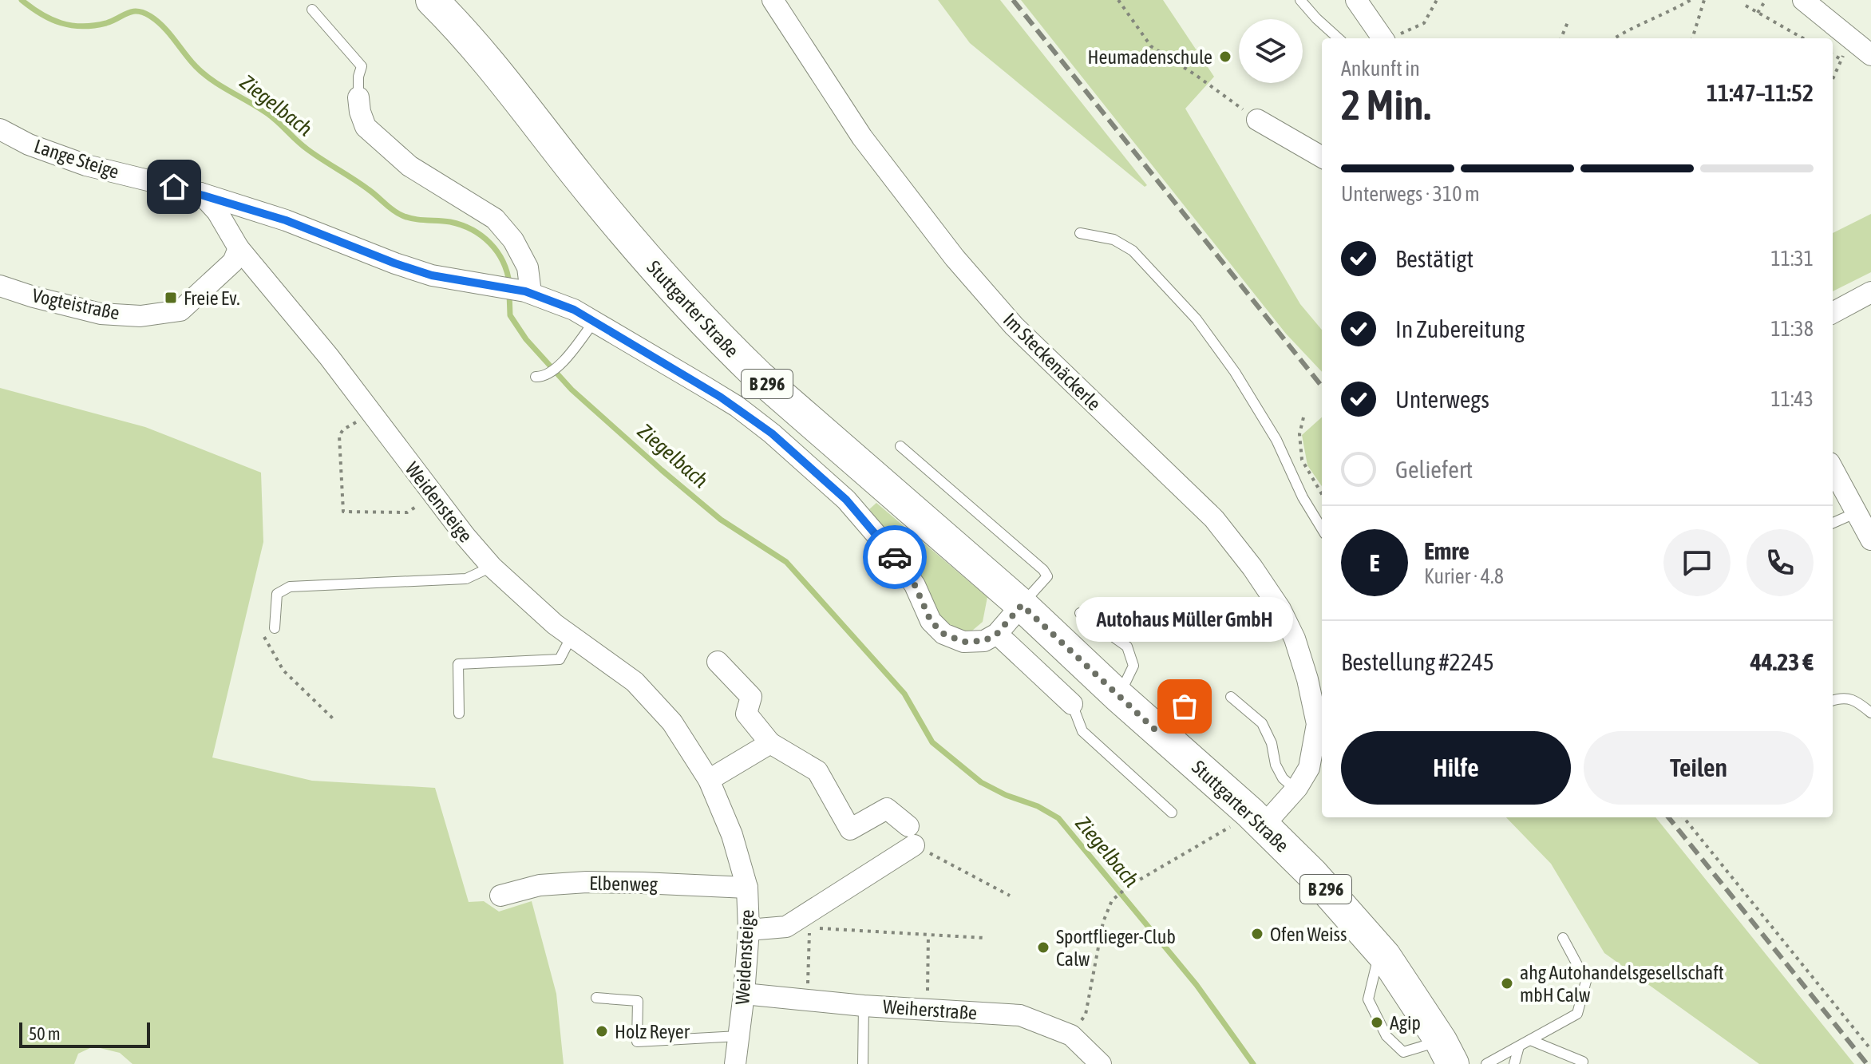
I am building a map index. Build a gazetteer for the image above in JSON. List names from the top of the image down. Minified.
{"streets":{"main road":["Stuttgarter Straße","B 296"],"street":["Lange Steige","Vogteistraße","Im Steckenäckerle","Weidensteige","Elbenweg","Weiherstraße"]},"crossings":[["Lange Steige","Weidensteige"],["Vogteistraße","Weidensteige"],["Stuttgarter Straße","Im Steckenäckerle"],["Weidensteige","Elbenweg"],["Weidensteige","Weiherstraße"]],"water":["Ziegelbach"],"places":{"other":["Heumadenschule","Autohaus Müller GmbH","Ofen Weiss","Sportflieger-Club Calw","ahg Autohandelsgesellschaft mbH Calw","Agip","Holz Reyer"],"transit":["Freie Ev."]},"scale_bar":"50 m","page":{"heading":["2 Min.","Ankunft in","11:47–11:52"],"panel":["Emre","Kurier · 4.8","Bestellung #2245","44.23 €"],"bar":"Unterwegs · 310 m","list":[["Bestätigt","11:31"],["In Zubereitung","11:38"],["Unterwegs","11:43"],"Geliefert"],"round":"E","bubble":"Autohaus Müller GmbH","buttons":["Hilfe","Teilen"],"scale":"50 m"}}
